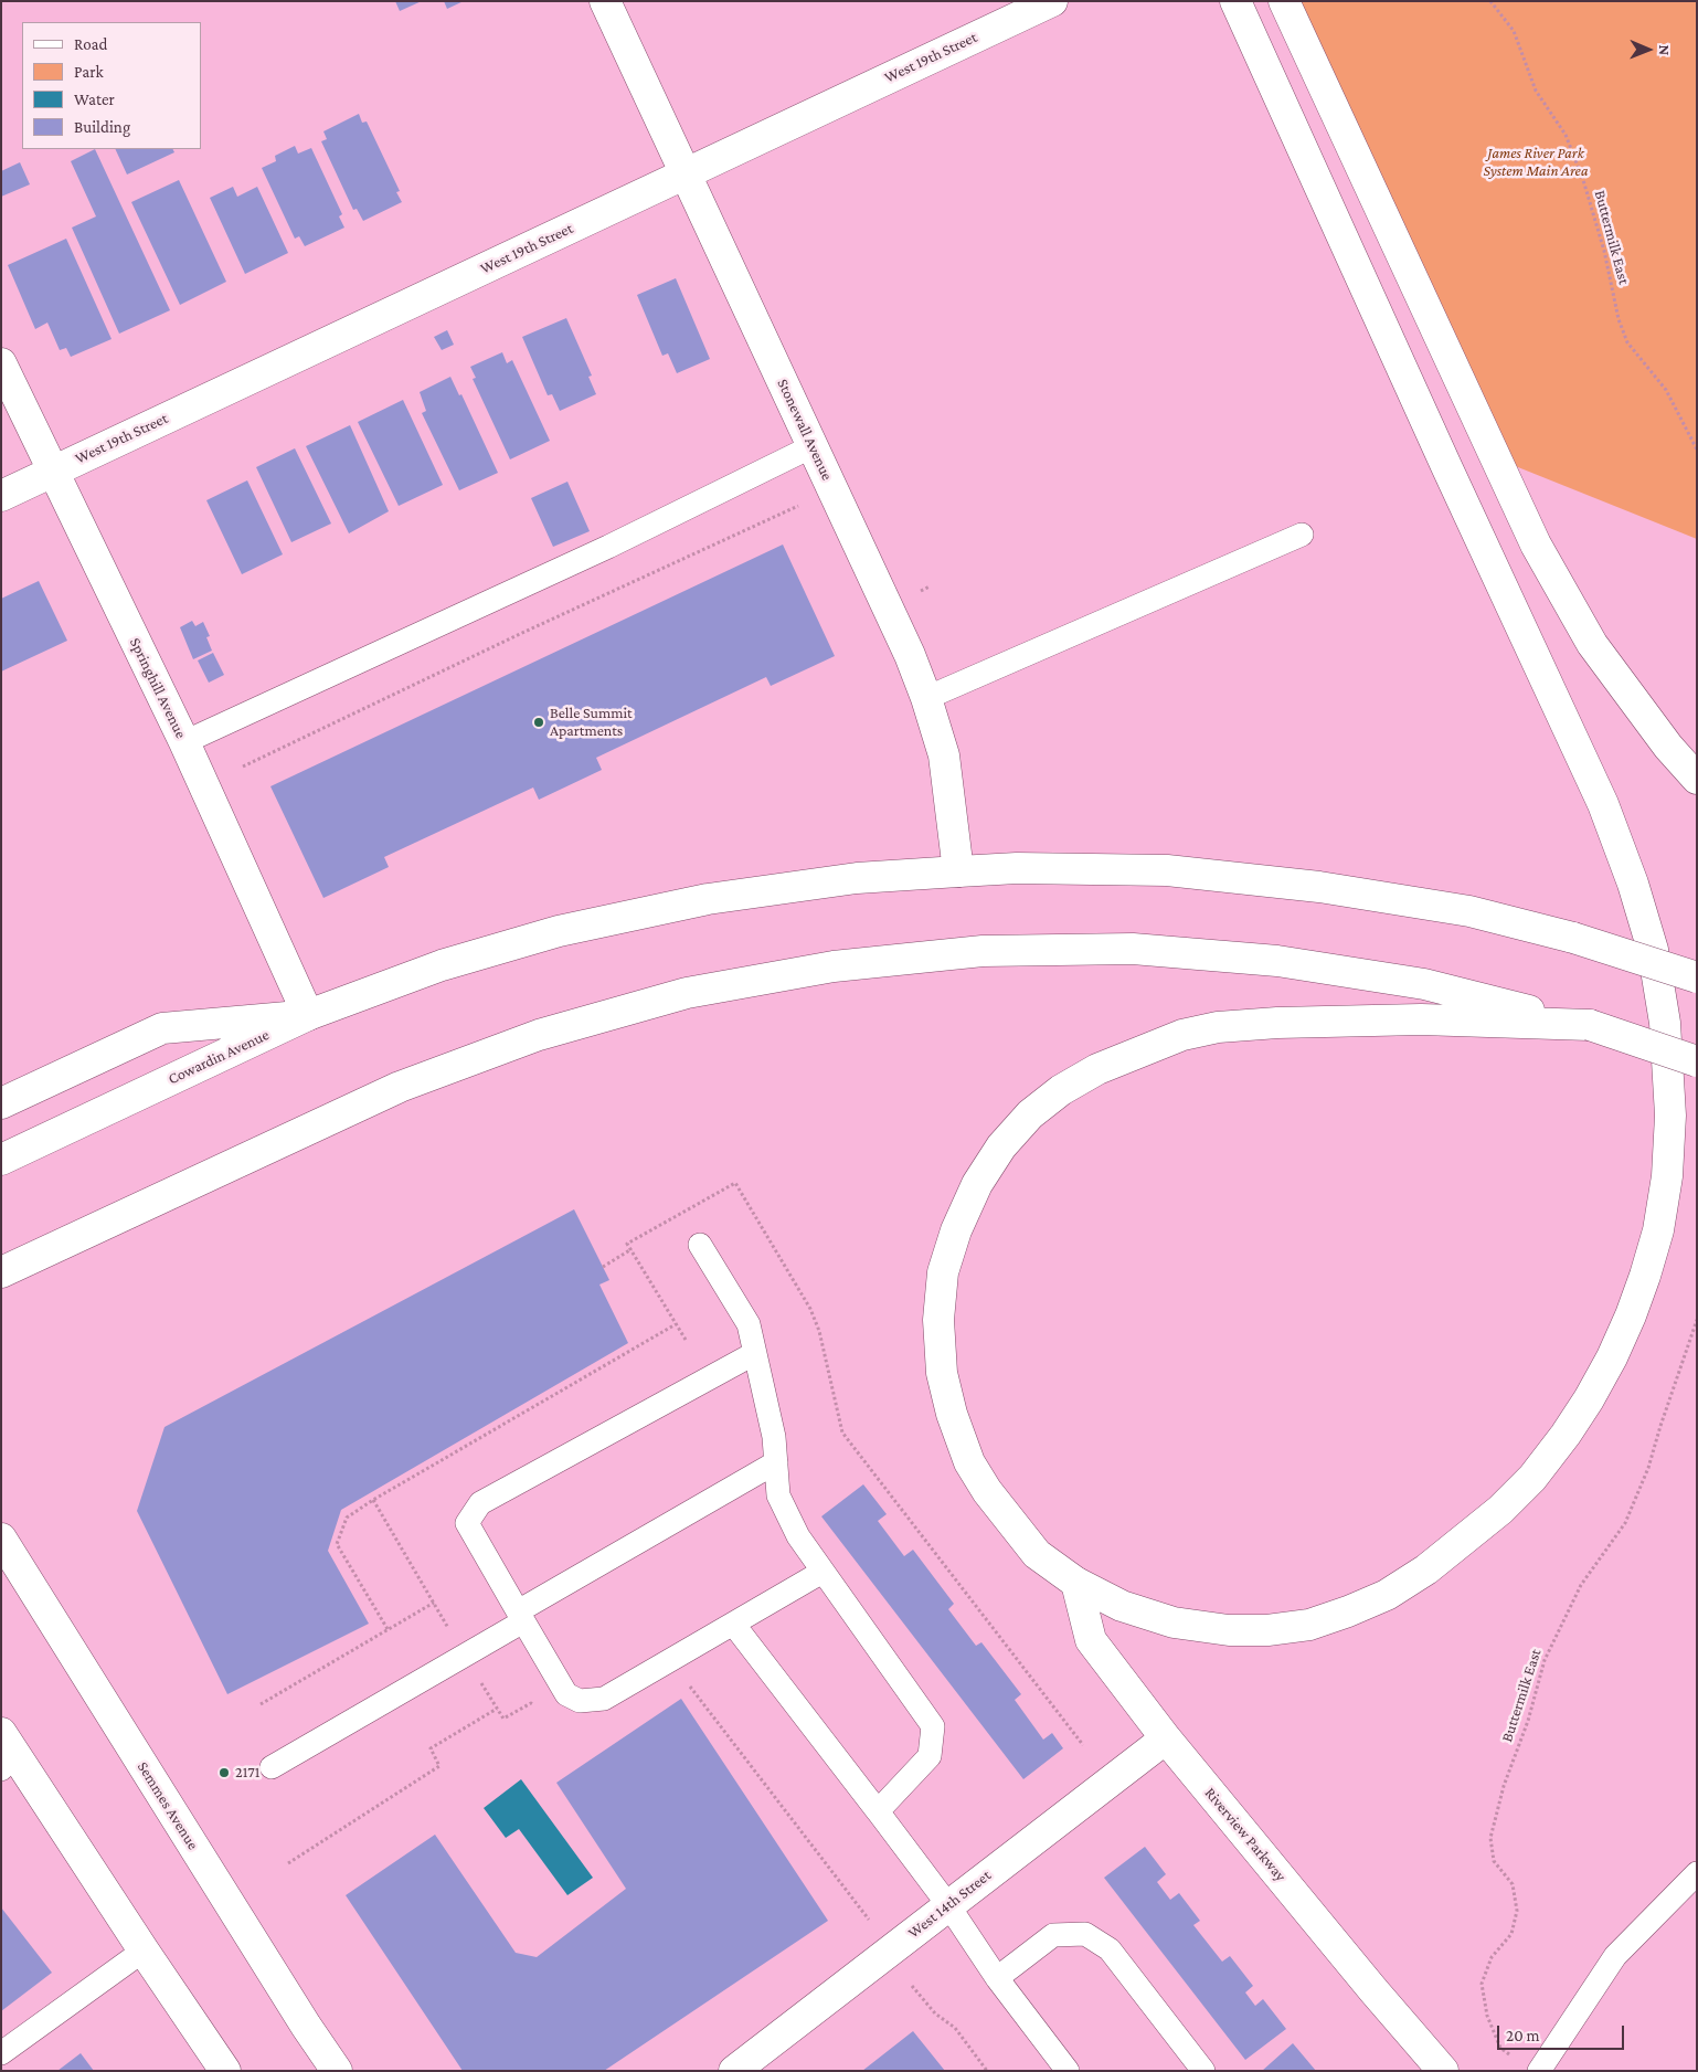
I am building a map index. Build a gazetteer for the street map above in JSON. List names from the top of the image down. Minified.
{"streets":{"main road":["West 19th Street","Stonewall Avenue","Springhill Avenue","Cowardin Avenue","Semmes Avenue","Riverview Parkway","West 14th Street"],"path":["Buttermilk East"]},"crossings":[["West 19th Street","Stonewall Avenue"],["West 19th Street","Springhill Avenue"],["Stonewall Avenue","Cowardin Avenue"],["Springhill Avenue","Cowardin Avenue"],["Riverview Parkway","West 14th Street"]],"parks":["James River Park System Main Area"],"places":["Belle Summit Apartments","2171"],"legend":["Road","Park","Water","Building"],"scale_bar":"20 m","north":"right"}
